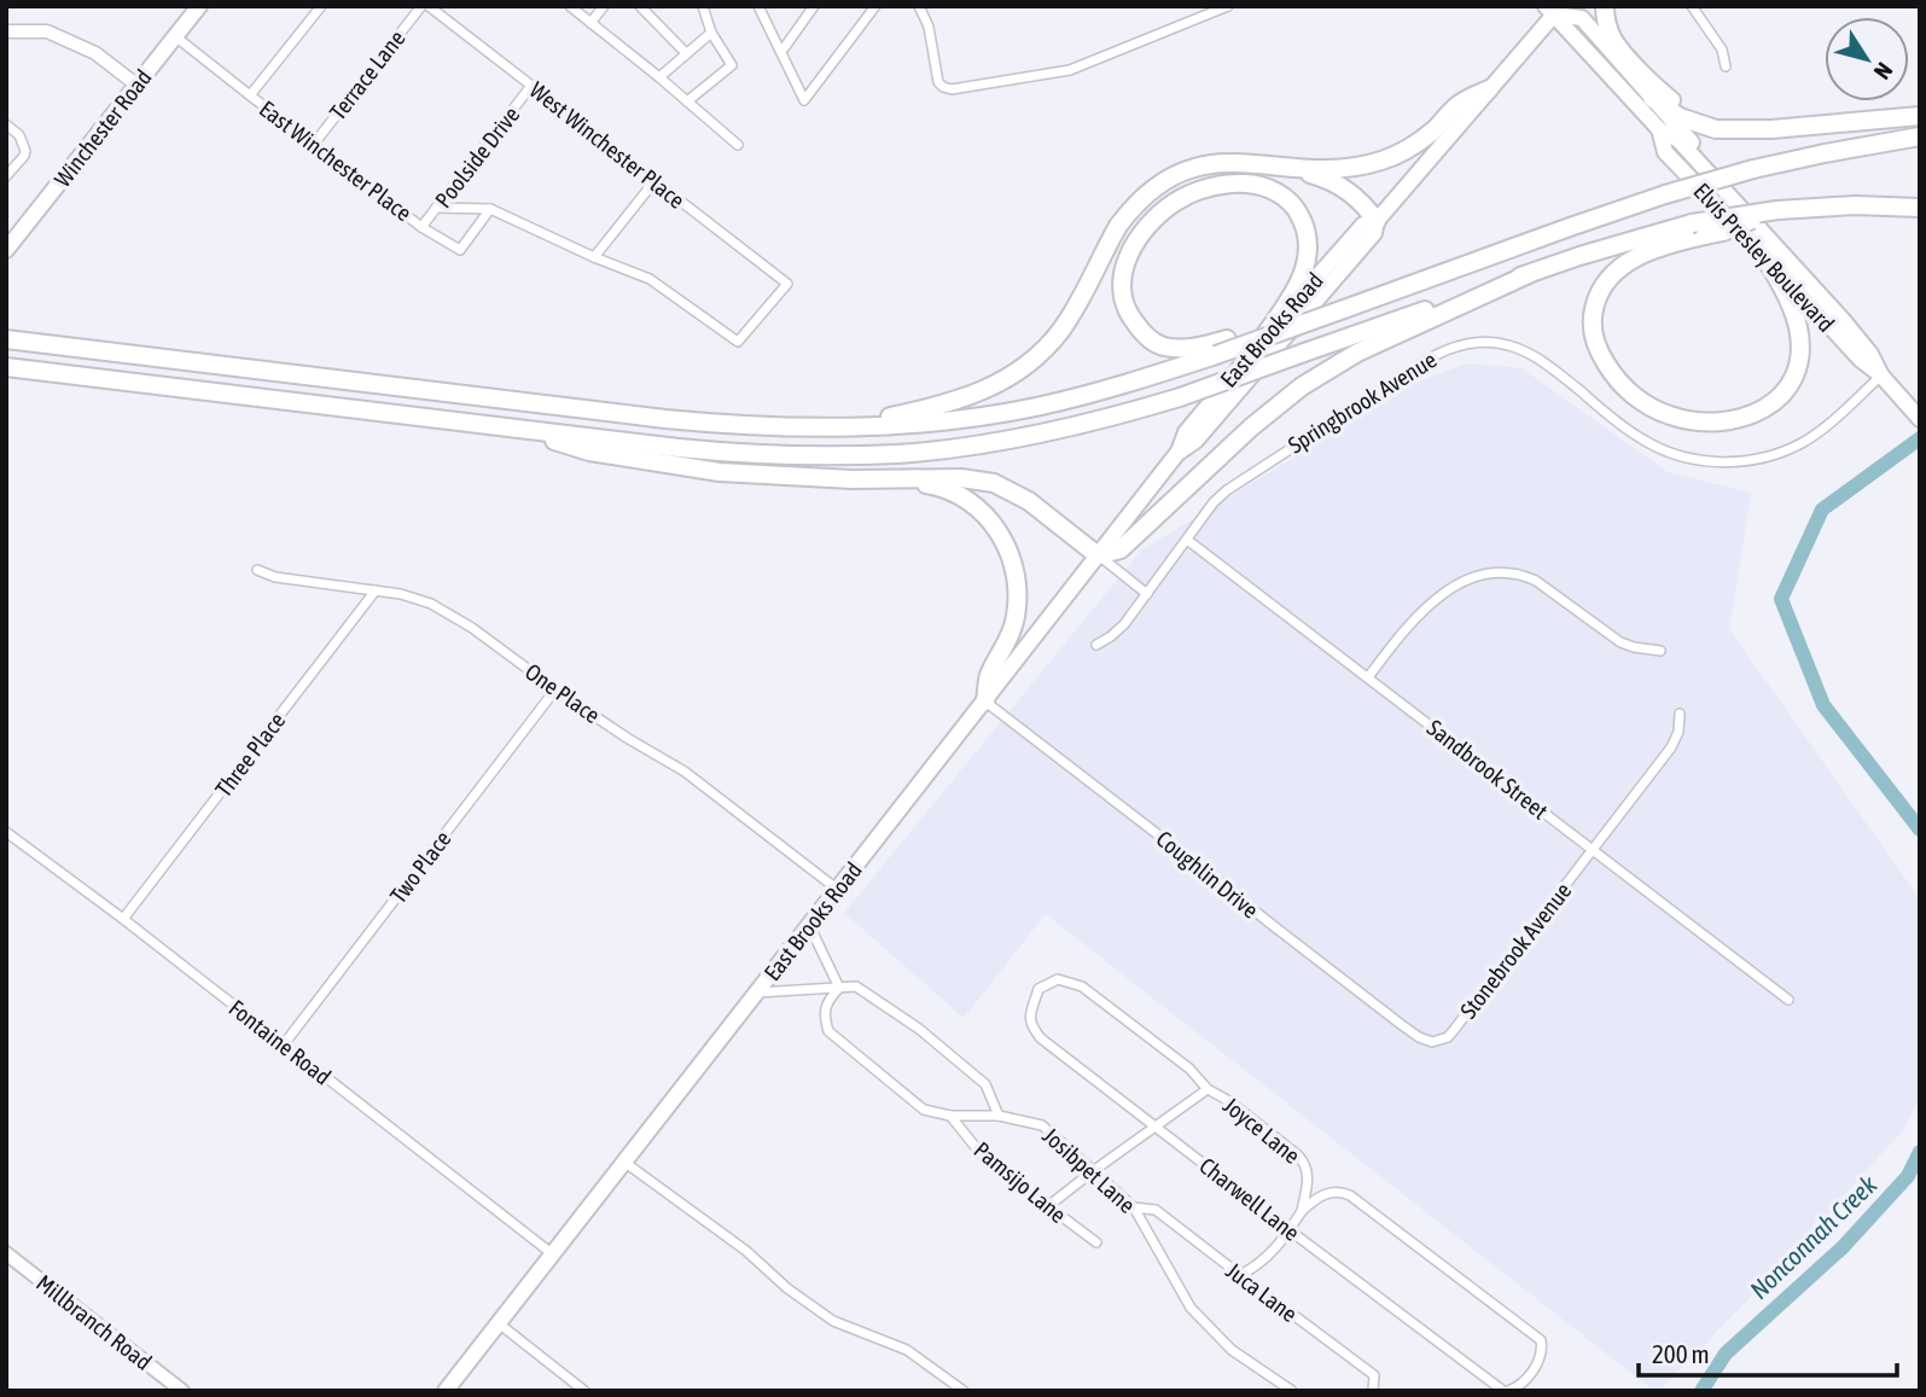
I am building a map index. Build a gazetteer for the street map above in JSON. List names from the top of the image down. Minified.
{"streets":{"main road":["Winchester Road","Elvis Presley Boulevard","East Brooks Road","Millbranch Road"],"street":["Terrace Lane","West Winchester Place","Poolside Drive","East Winchester Place","Springbrook Avenue","One Place","Three Place","Sandbrook Street","Two Place","Coughlin Drive","Stonebrook Avenue","Fontaine Road","Joyce Lane","Josibpet Lane","Pamsijo Lane","Charwell Lane","Juca Lane"]},"crossings":[["Terrace Lane","East Winchester Place"],["Winchester Road","East Winchester Place"],["West Winchester Place","Poolside Drive"],["West Winchester Place","East Winchester Place"],["Poolside Drive","East Winchester Place"],["Elvis Presley Boulevard","East Brooks Road"],["Elvis Presley Boulevard","Springbrook Avenue"],["East Brooks Road","One Place"],["East Brooks Road","Coughlin Drive"],["East Brooks Road","Fontaine Road"],["Springbrook Avenue","Sandbrook Street"],["One Place","Three Place"],["One Place","Two Place"],["Three Place","Fontaine Road"],["Sandbrook Street","Stonebrook Avenue"],["Two Place","Fontaine Road"],["Coughlin Drive","Stonebrook Avenue"],["Joyce Lane","Charwell Lane"],["Josibpet Lane","Pamsijo Lane"],["Josibpet Lane","Juca Lane"]],"water":["Nonconnah Creek"],"scale_bar":"200 m","north":"bottom right"}
